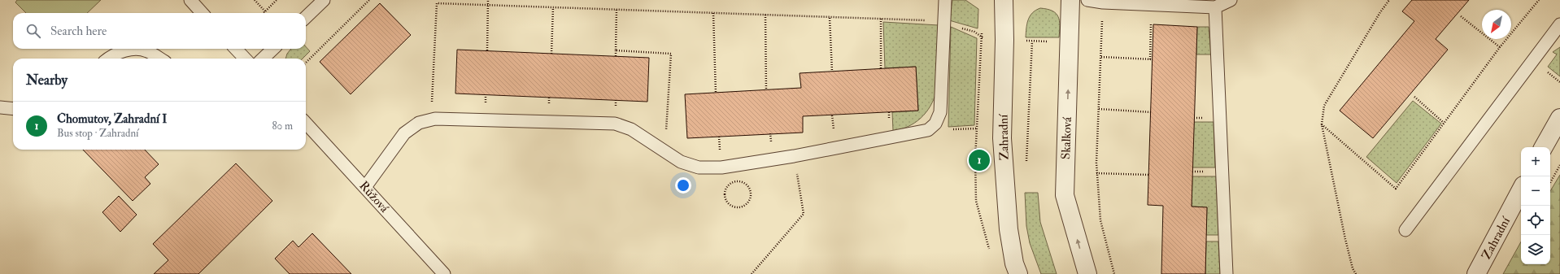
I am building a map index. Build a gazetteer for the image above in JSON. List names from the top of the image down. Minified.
{"streets":{"street":["Zahradní","Skalková"],"lane":["Růžová"]},"one_way":["Skalková"],"north":"bottom left","page":{"search":"Search here","heading":"Nearby","list":[{"mark":"1","name":"Chomutov, Zahradní I","note":"Bus stop · Zahradní","value":"80 m"}],"map_buttons":["+","−"],"pins":"1"}}
